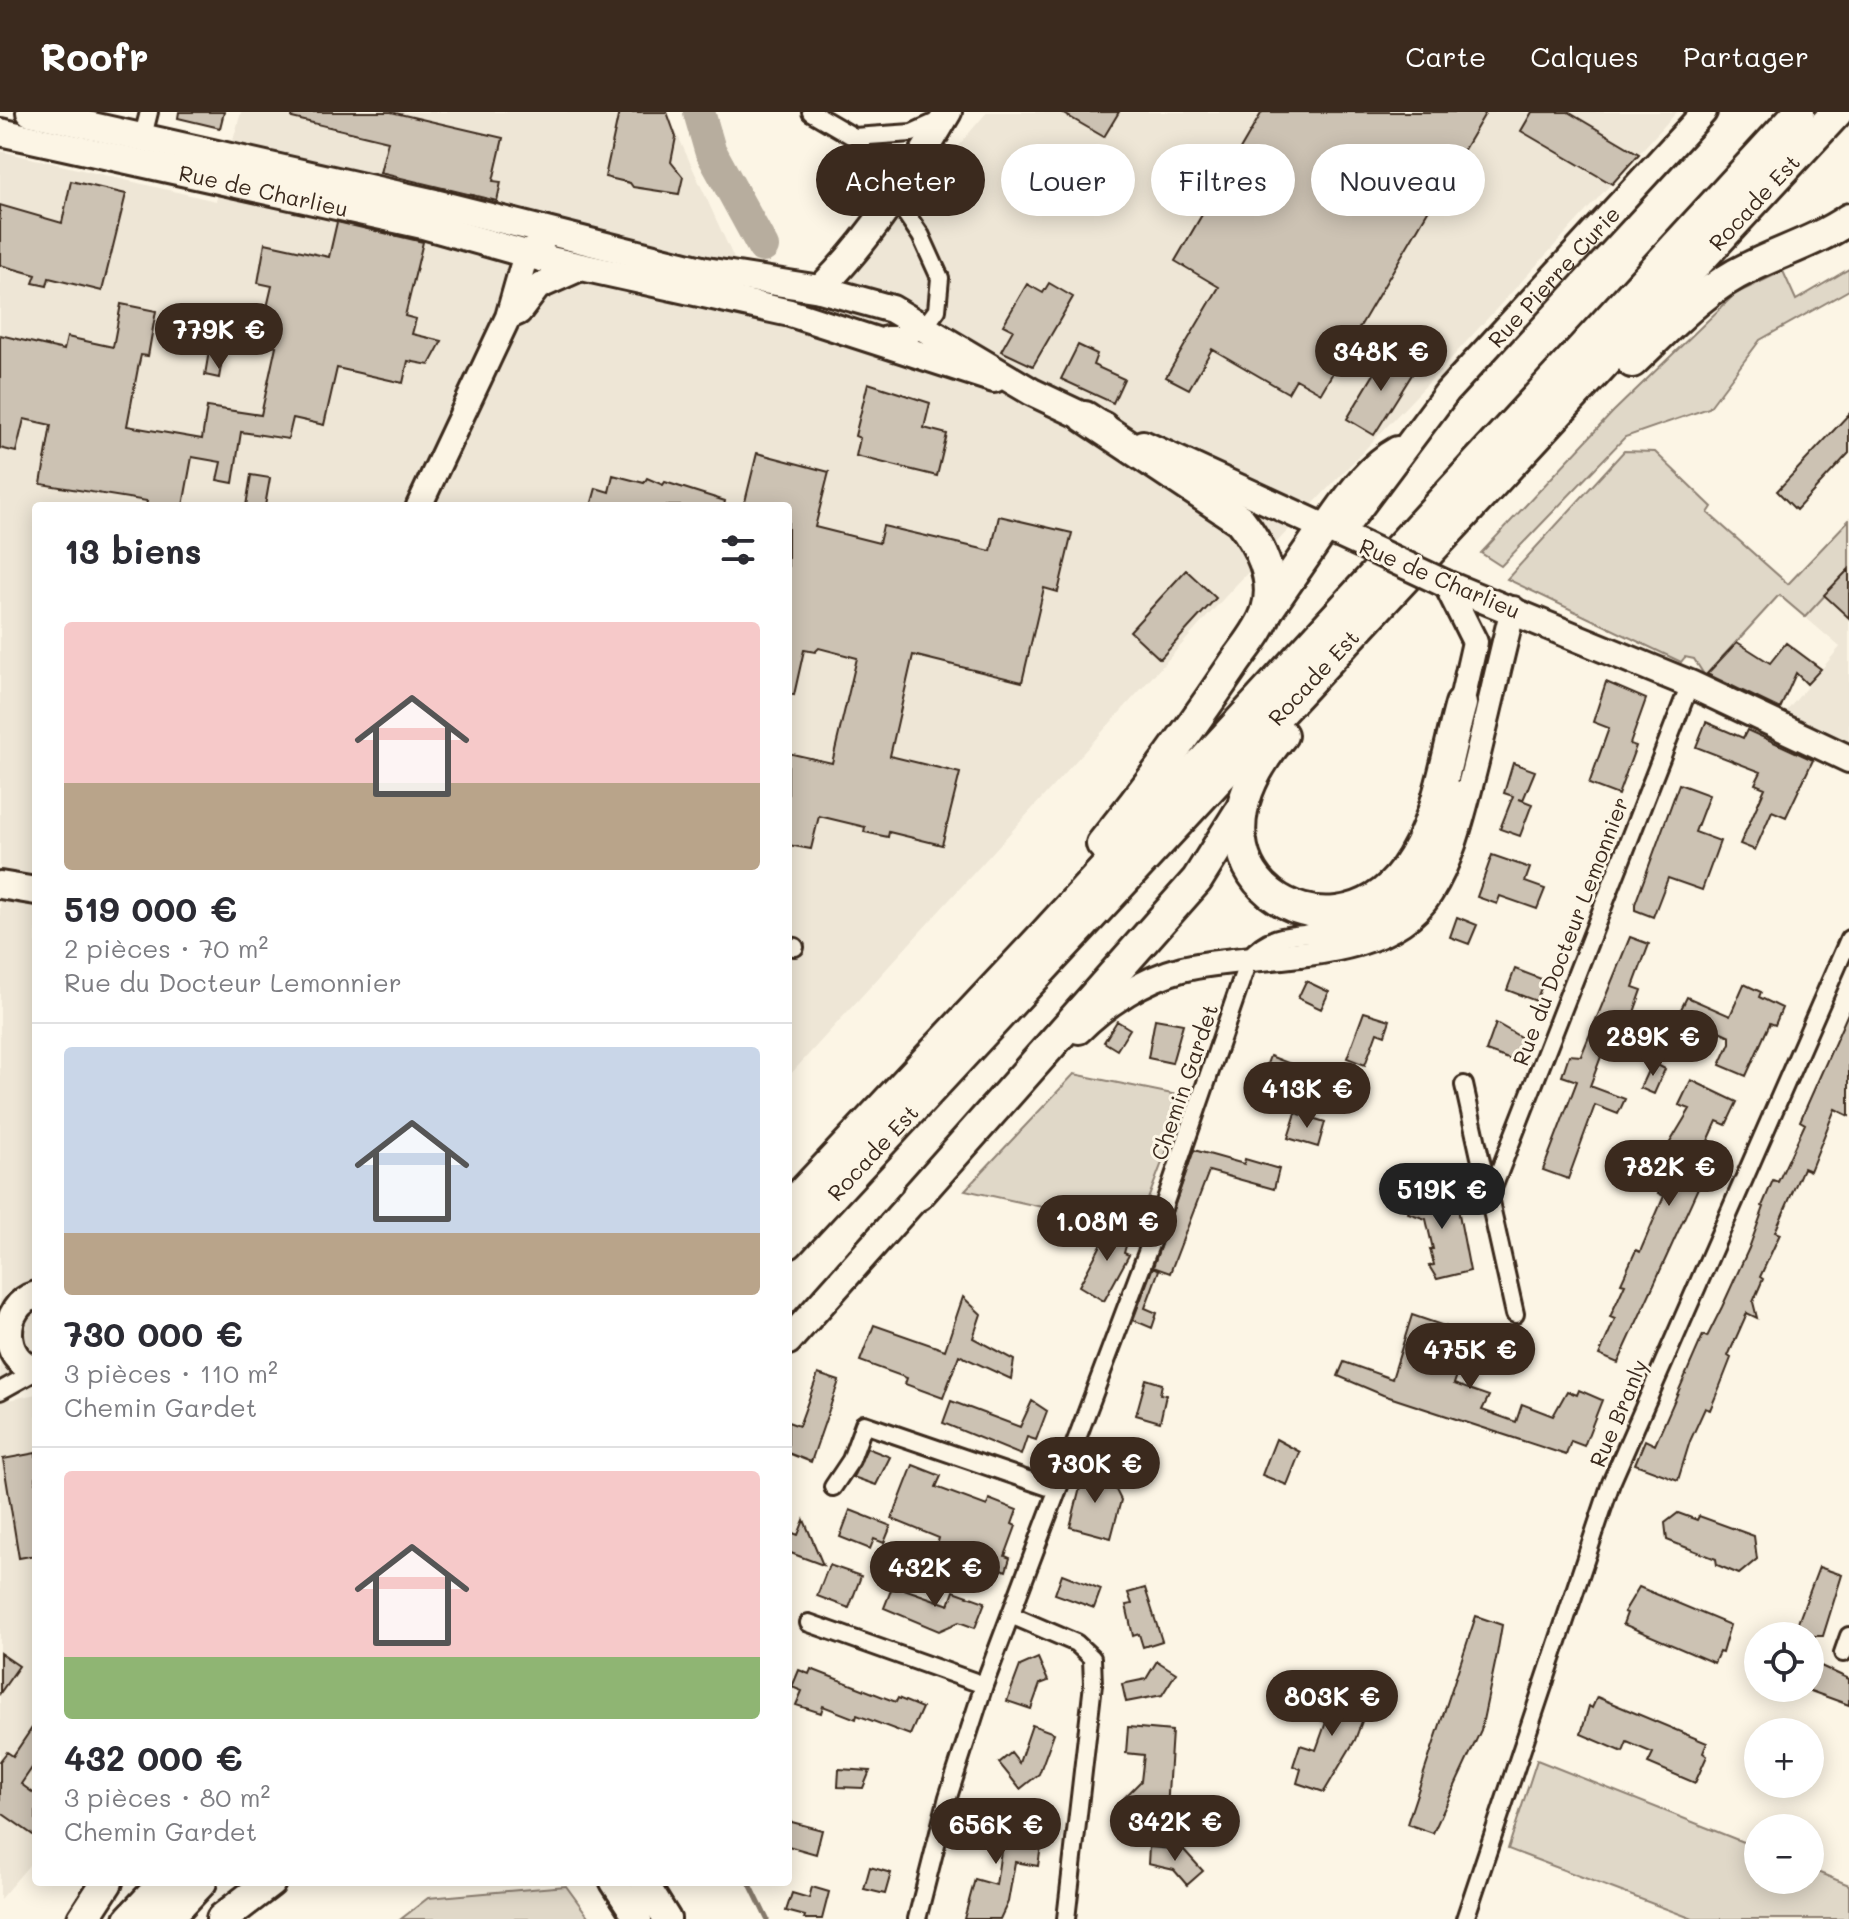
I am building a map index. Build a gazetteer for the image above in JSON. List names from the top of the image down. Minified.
{"streets":{"highway":["Rocade Est"],"main road":["Rue de Charlieu"],"street":["Rue Pierre Curie","Rue du Docteur Lemonnier","Chemin Gardet","Rue Branly"]},"crossings":[["Rue de Charlieu","Rue Pierre Curie"],["Rue de Charlieu","Rue du Docteur Lemonnier"]],"page":{"header":"Roofr","nav":["Carte","Calques","Partager"],"chip":["Acheter","Louer","Filtres","Nouveau"],"price":["779K €","348K €","289K €","413K €","782K €","519K €","1.08M €","475K €","730K €","432K €","803K €","342K €","656K €"],"heading":"13 biens","list":[{"name":"519 000 €","note":"2 pièces · 70 m² · Rue du Docteur Lemonnier"},{"name":"730 000 €","note":"3 pièces · 110 m² · Chemin Gardet"},{"name":"432 000 €","note":"3 pièces · 80 m² · Chemin Gardet"}],"map_buttons":["+","−"]}}
